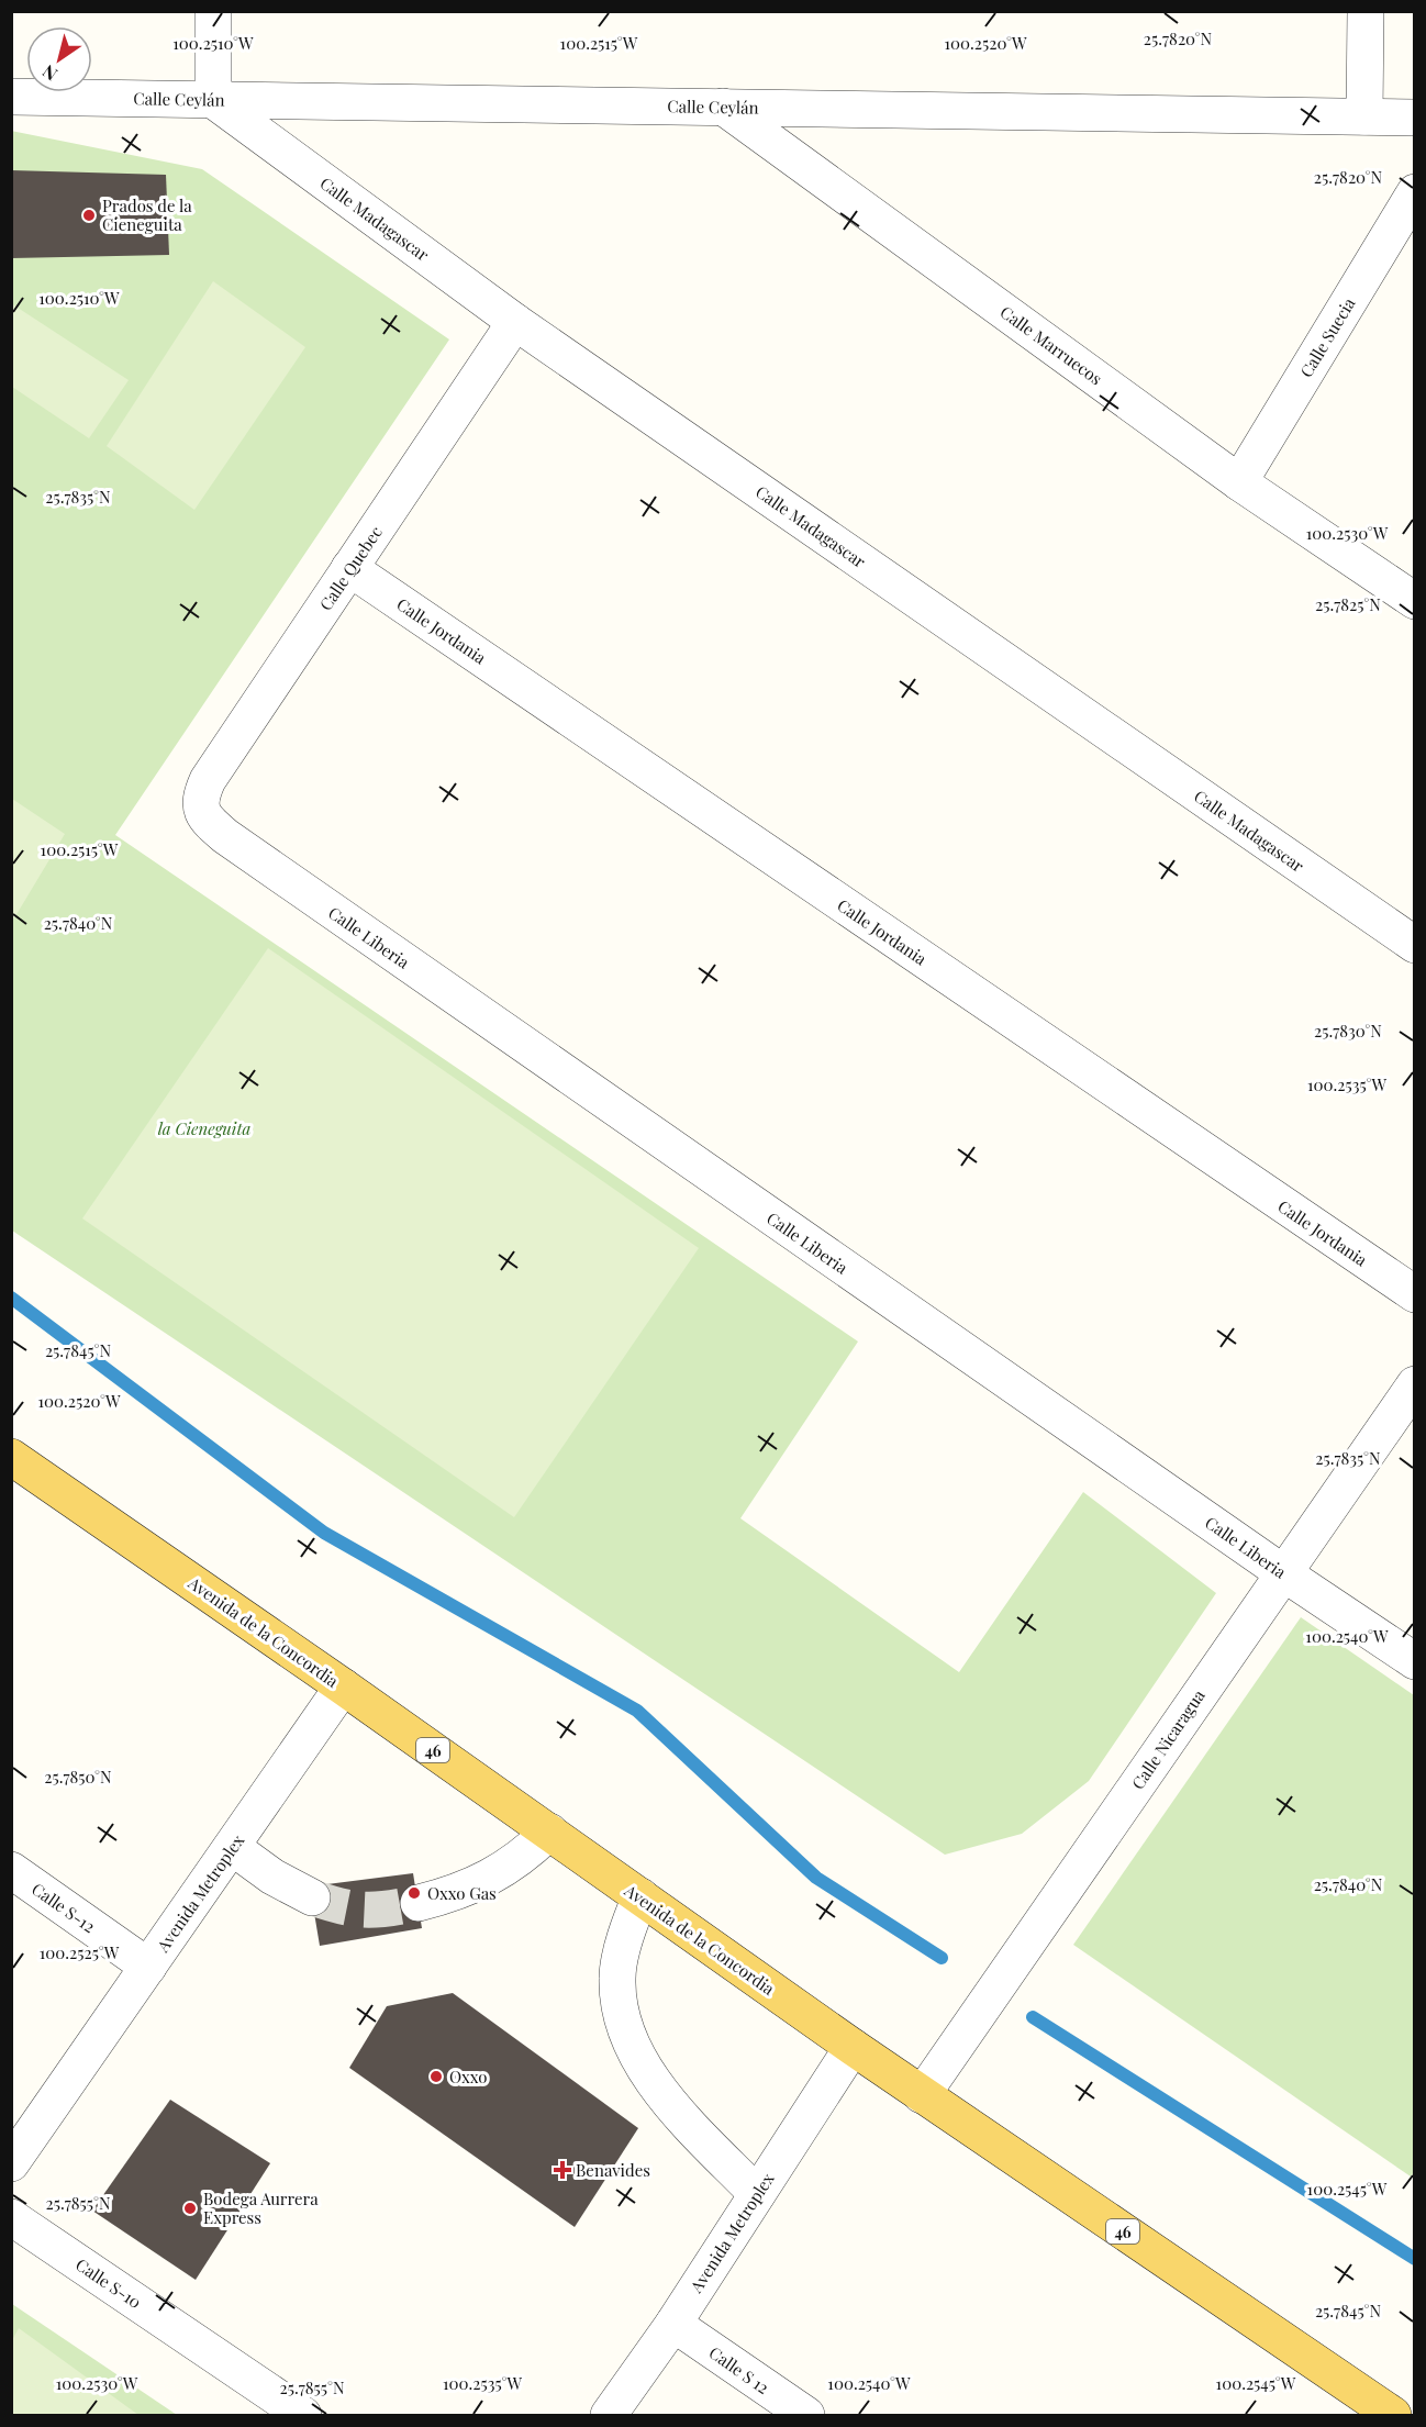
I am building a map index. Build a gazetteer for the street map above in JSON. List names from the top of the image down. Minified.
{"streets":{"main road":["Avenida de la Concordia","46"],"street":["Calle Ceylán","Calle Madagascar","Calle Suecia","Calle Marruecos","Calle Quebec","Calle Jordania","Calle Liberia","Calle Nicaragua","Avenida Metroplex","Calle S-12","Calle S-10","Calle S 12"]},"crossings":[["Calle Ceylán","Calle Madagascar"],["Calle Ceylán","Calle Marruecos"],["Calle Madagascar","Calle Quebec"],["Calle Suecia","Calle Marruecos"],["Calle Quebec","Calle Jordania"],["Calle Quebec","Calle Liberia"],["Calle Liberia","Calle Nicaragua"],["Avenida de la Concordia","Calle Nicaragua"],["Avenida de la Concordia","Avenida Metroplex"],["Avenida Metroplex","Calle S-12"],["Avenida Metroplex","Calle S 12"]],"parks":["la Cieneguita"],"places":{"other":["Prados de la Cieneguita","Oxxo Gas","Oxxo","Bodega Aurrera Express"],"health":["Benavides"]},"north":"bottom left","coordinates":["25.7820°N","100.2510°W","100.2515°W","100.2520°W","25.7835°N","100.2530°W","25.7825°N","25.7840°N","25.7830°N","100.2535°W","25.7845°N","100.2540°W","25.7850°N","100.2525°W","100.2545°W","25.7855°N"]}
